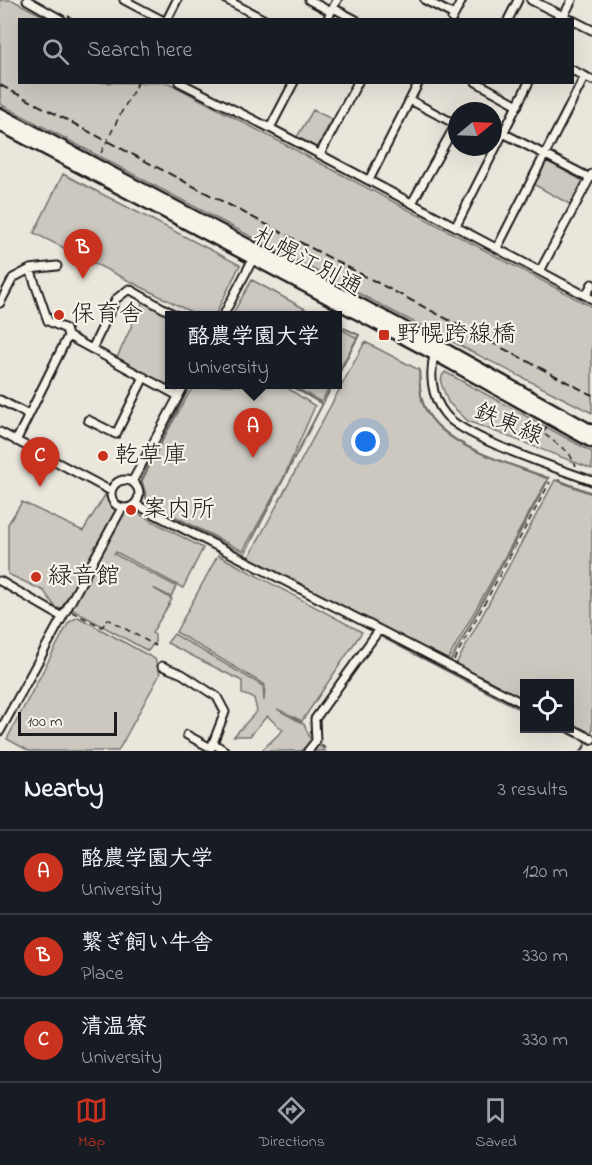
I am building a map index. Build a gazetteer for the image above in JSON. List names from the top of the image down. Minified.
{"streets":{"highway":["札幌江別通"],"street":["鉄東線"]},"crossings":[["札幌江別通","鉄東線"]],"places":{"other":["保育舎","乾草庫","案内所","緑音館"],"transit":["野幌跨線橋"]},"scale_bar":"100 m","north":"right","page":{"search":"Search here","pins":["B","A","C"],"popup":["酪農学園大学","University"],"scale":"100 m","heading":["Nearby","3 results"],"list":[{"mark":"A","name":"酪農学園大学","note":"University","value":"120 m"},{"mark":"B","name":"繋ぎ飼い牛舎","note":"Place","value":"330 m"},{"mark":"C","name":"清温寮","note":"University","value":"330 m"}],"nav":["Map","Directions","Saved"]}}
